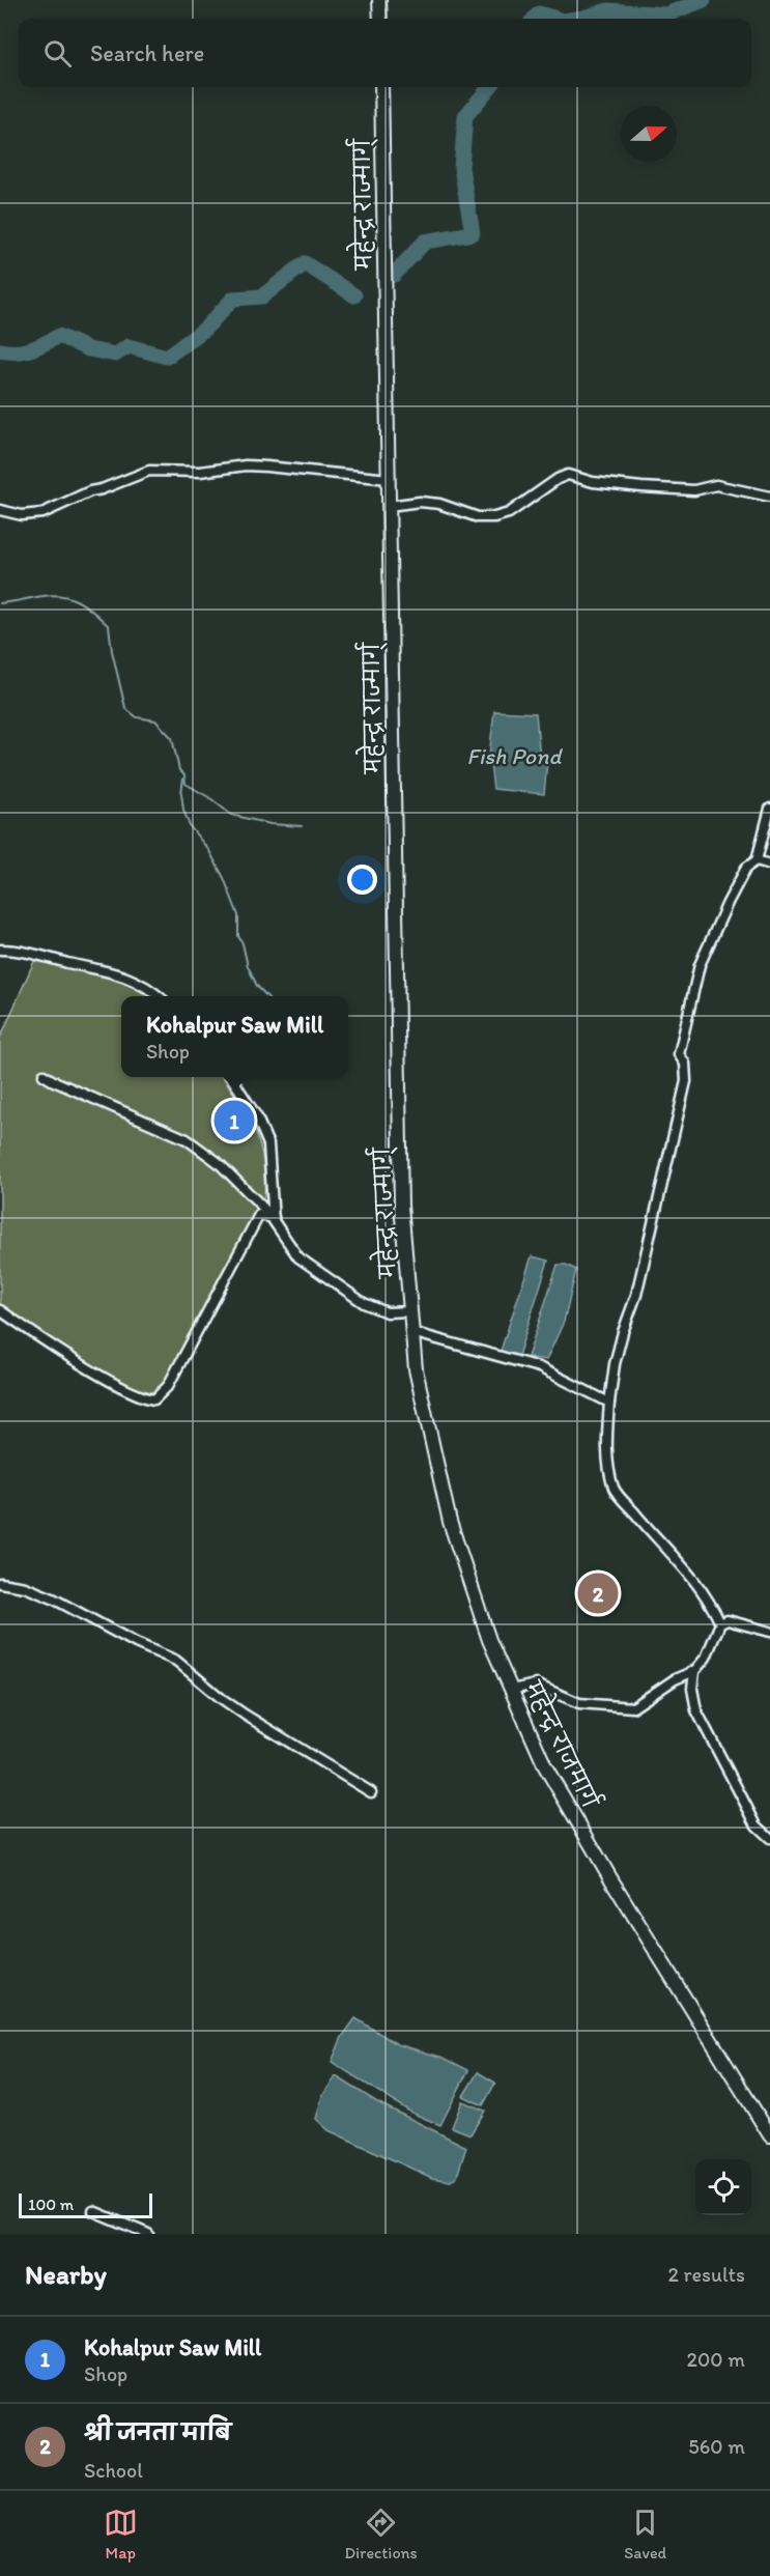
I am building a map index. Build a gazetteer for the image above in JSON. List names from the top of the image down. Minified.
{"streets":{"highway":["महेन्द्र राज्मार्ग्","महेन्द्र राजमार्ग"]},"crossings":[["महेन्द्र राज्मार्ग्","महेन्द्र राजमार्ग"]],"water":["Fish Pond"],"scale_bar":"100 m","north":"right","page":{"search":"Search here","popup":["Kohalpur Saw Mill","Shop"],"pins":["1","2"],"scale":"100 m","heading":["Nearby","2 results"],"list":[{"mark":"1","name":"Kohalpur Saw Mill","note":"Shop","value":"200 m"},{"mark":"2","name":"श्री जनता माबि","note":"School","value":"560 m"}],"nav":["Map","Directions","Saved"]}}
